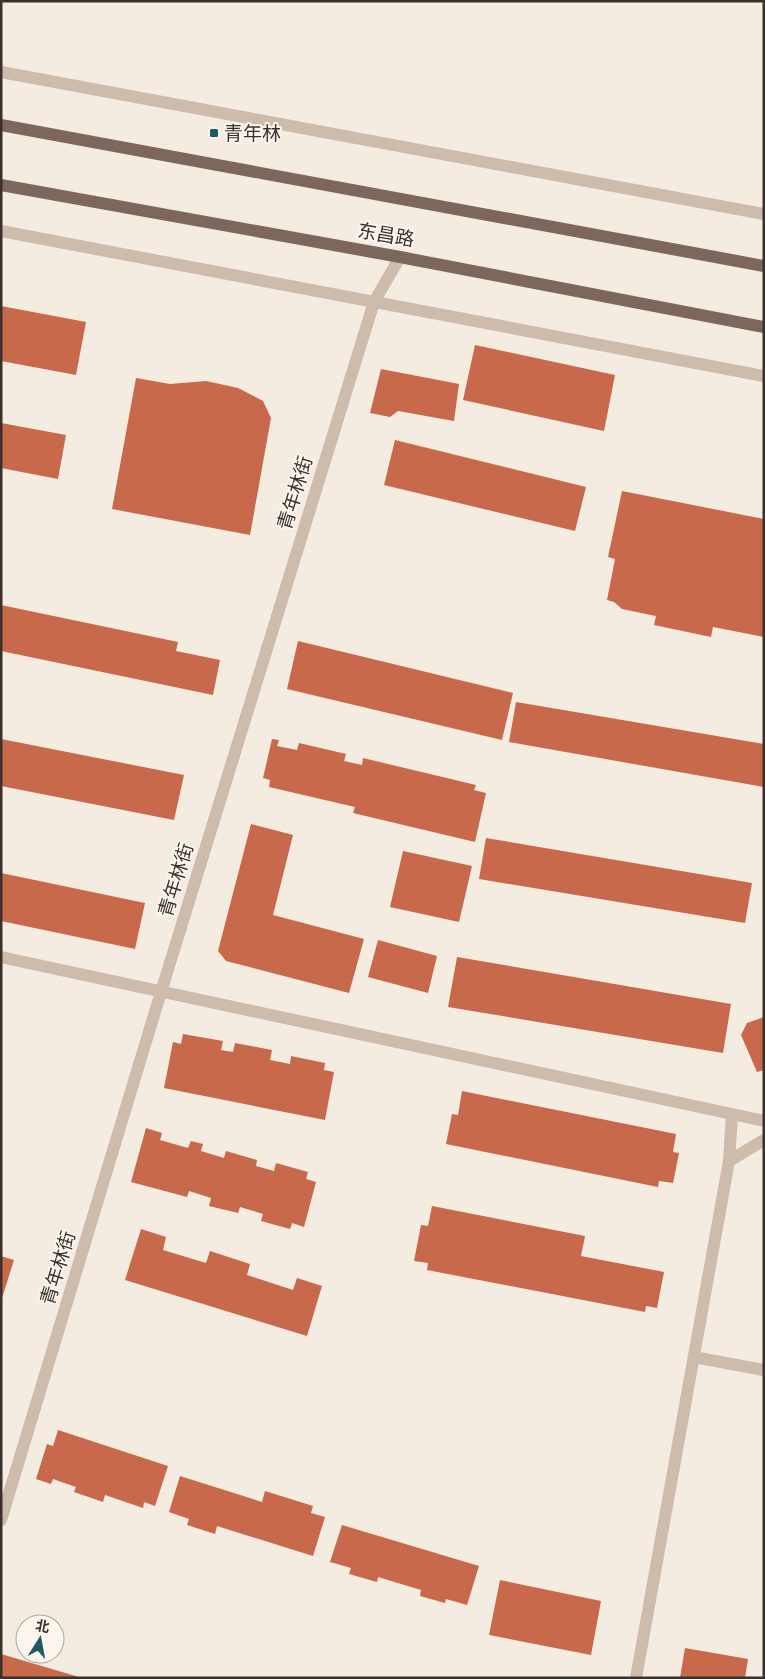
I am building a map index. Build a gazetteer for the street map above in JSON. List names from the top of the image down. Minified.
{"streets":{"main road":["东昌路"],"street":["青年林街"]},"crossings":[["东昌路","青年林街"]],"places":{"transit":["青年林"]},"north":"top"}
